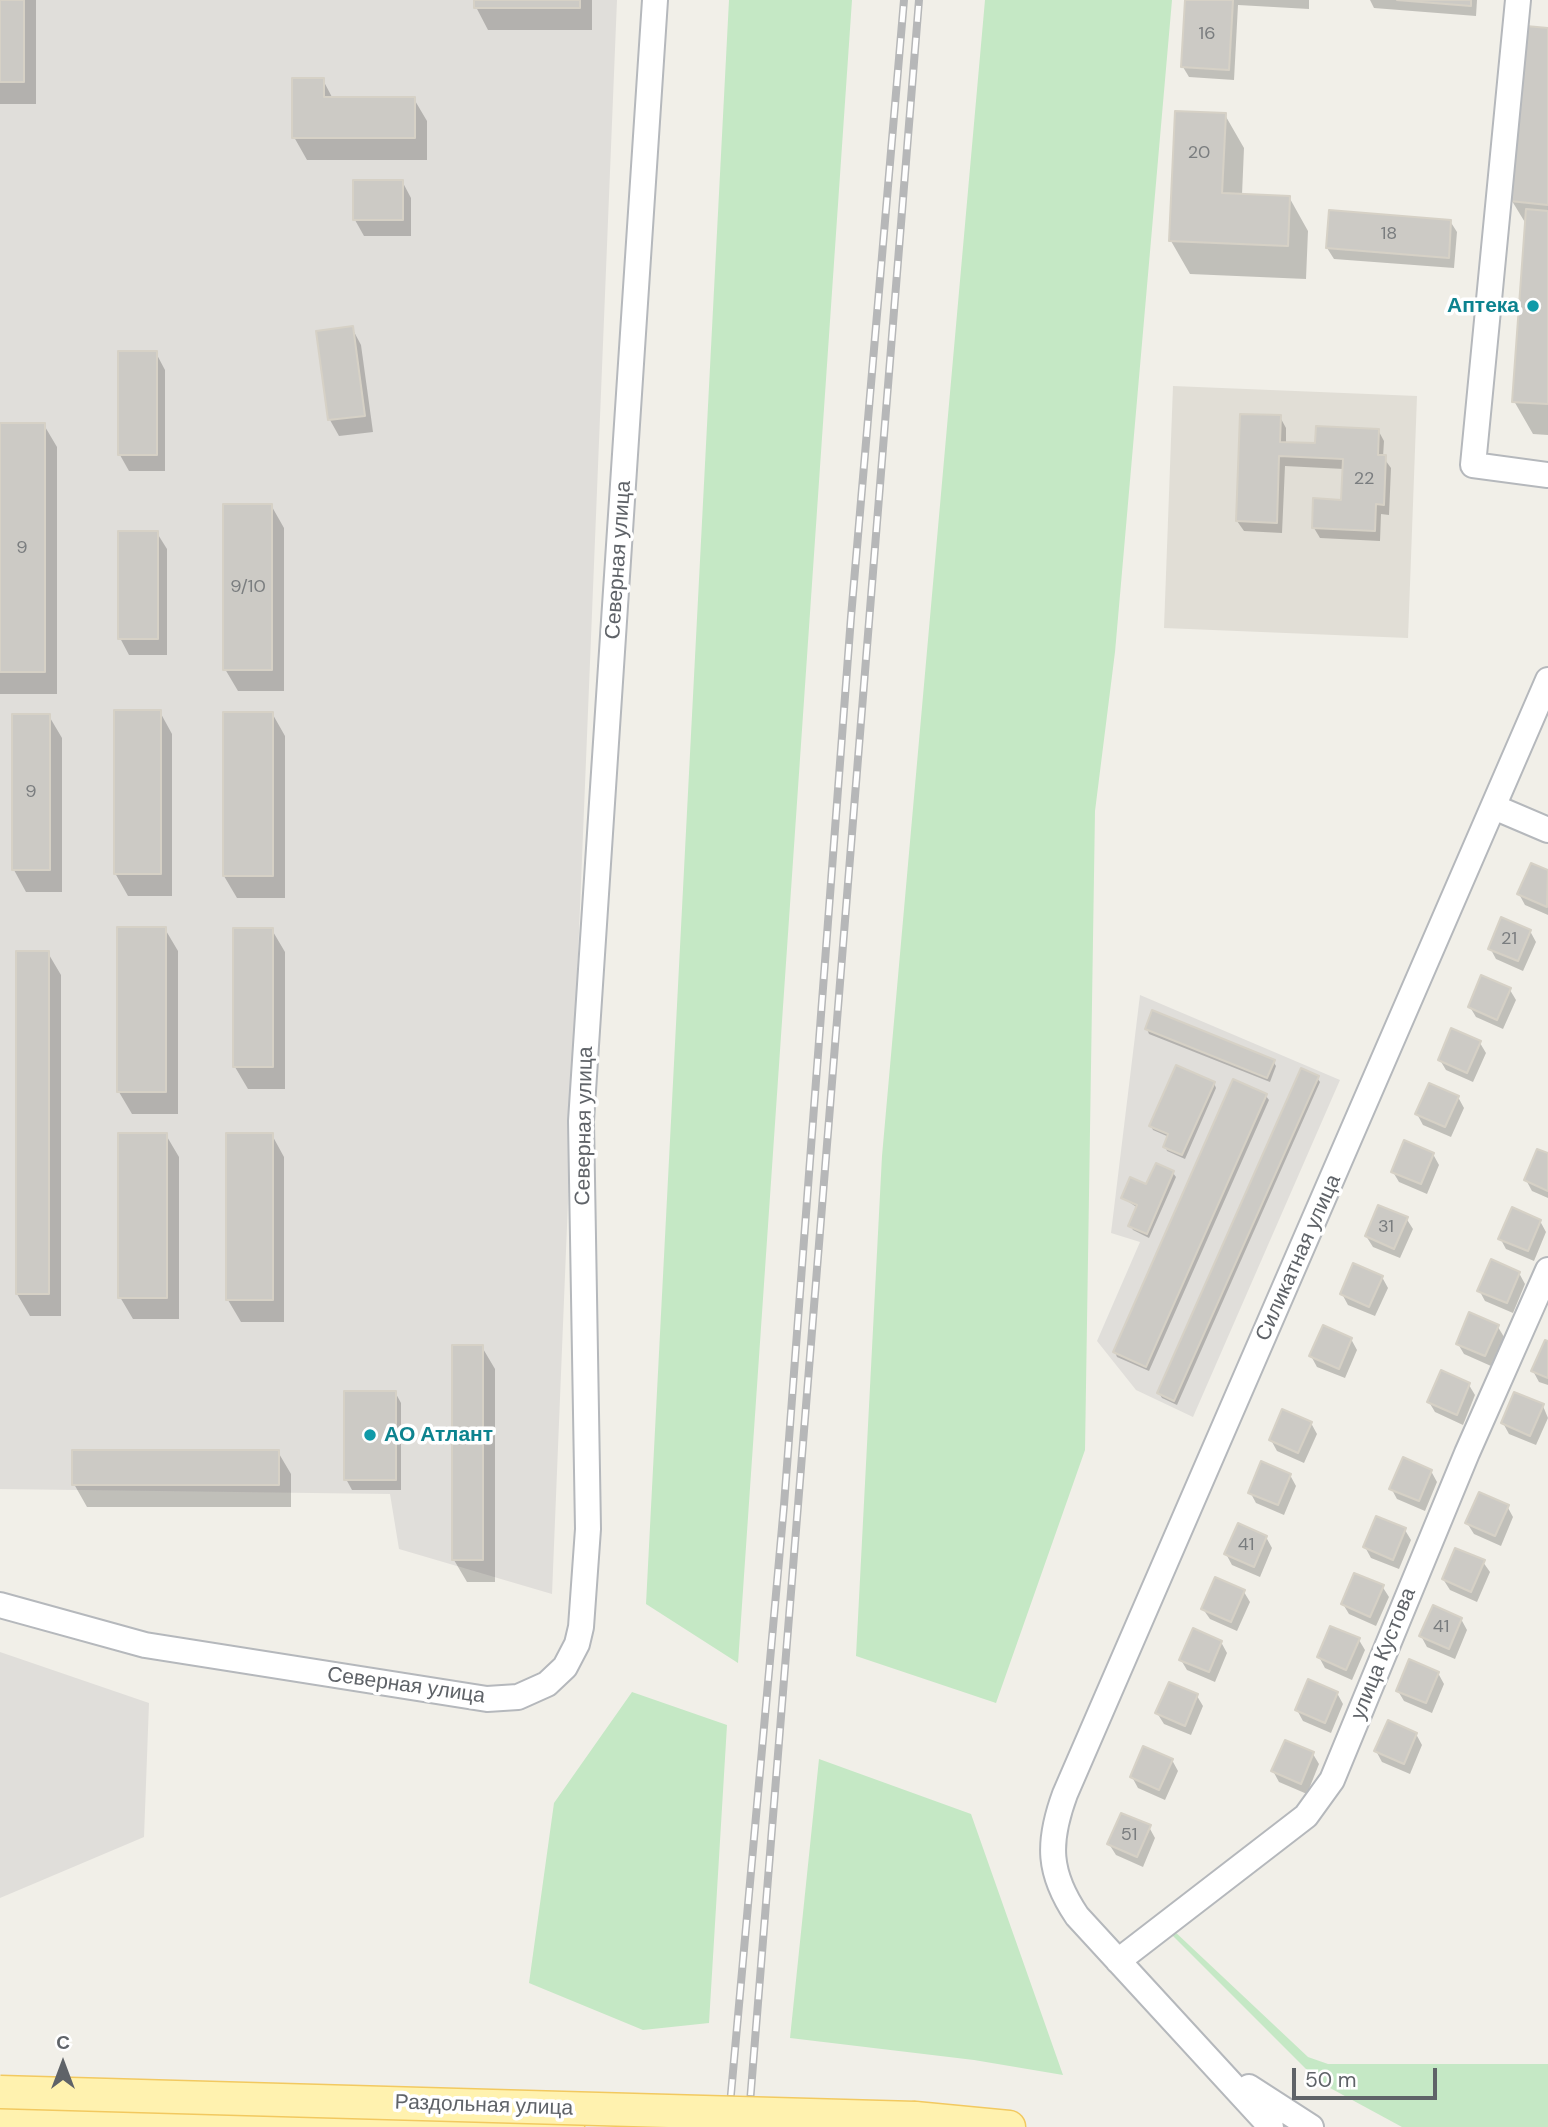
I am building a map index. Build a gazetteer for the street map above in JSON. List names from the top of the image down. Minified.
{"streets":{"main road":["Раздольная улица"],"street":["Северная улица","Силикатная улица","улица Кустова"]},"crossings":[["Силикатная улица","улица Кустова"]],"places":["Аптека","АО Атлант"],"house_numbers":["16","20","18","22","9","9/10","9","21","31","41","41","51"],"scale_bar":"50 m","north":"top"}
